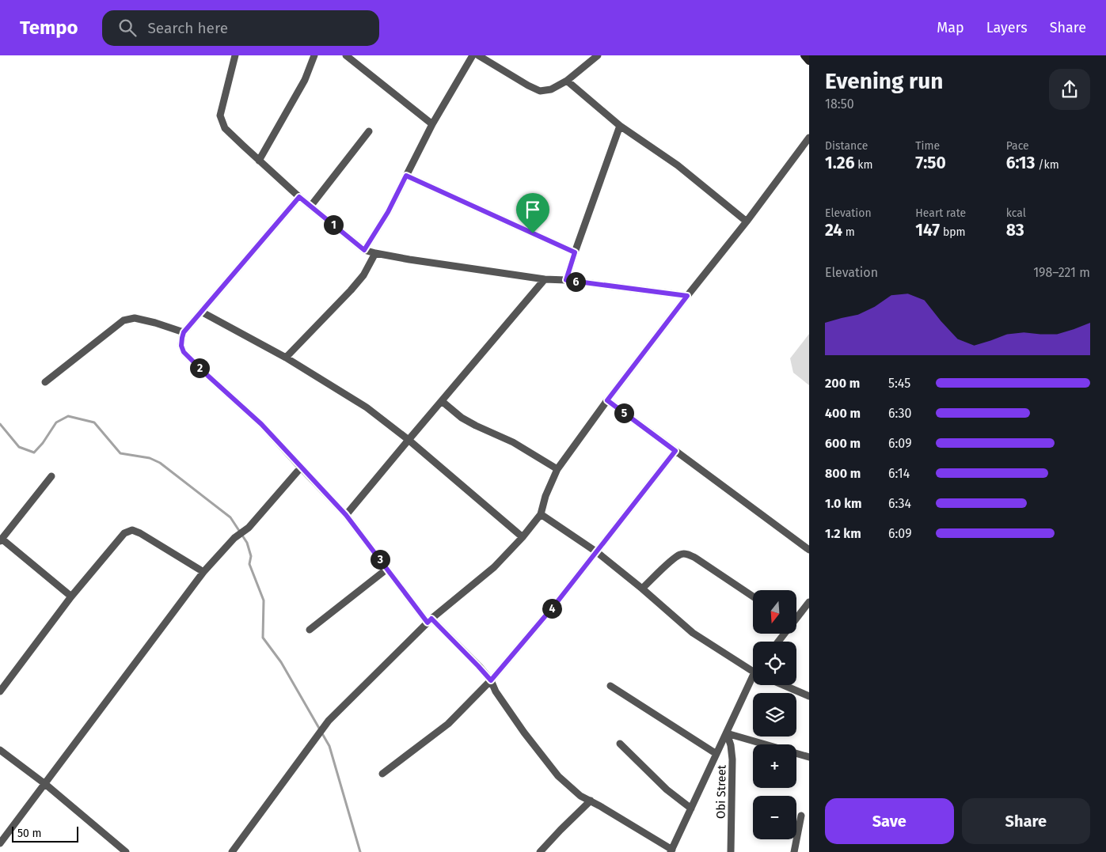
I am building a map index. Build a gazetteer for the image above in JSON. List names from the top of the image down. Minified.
{"streets":{"street":["Obi Street"]},"scale_bar":"50 m","north":"bottom","page":{"header":"Tempo","search":"Search here","nav":["Map","Layers","Share"],"heading":["Evening run","18:50"],"stats":[["Distance","1.26 km"],["Time","7:50"],["Pace","6:13 /km"],["Elevation","24 m"],["Heart rate","147 bpm"],["kcal","83"]],"pins":["1","6","2","5","3","4"],"chart":["Elevation","198–221 m"],"list":[{"name":"200 m","note":"5:45"},{"name":"400 m","note":"6:30"},{"name":"600 m","note":"6:09"},{"name":"800 m","note":"6:14"},{"name":"1.0 km","note":"6:34"},{"name":"1.2 km","note":"6:09"}],"map_buttons":["+","−"],"buttons":["Save","Share"],"scale":"50 m"}}
